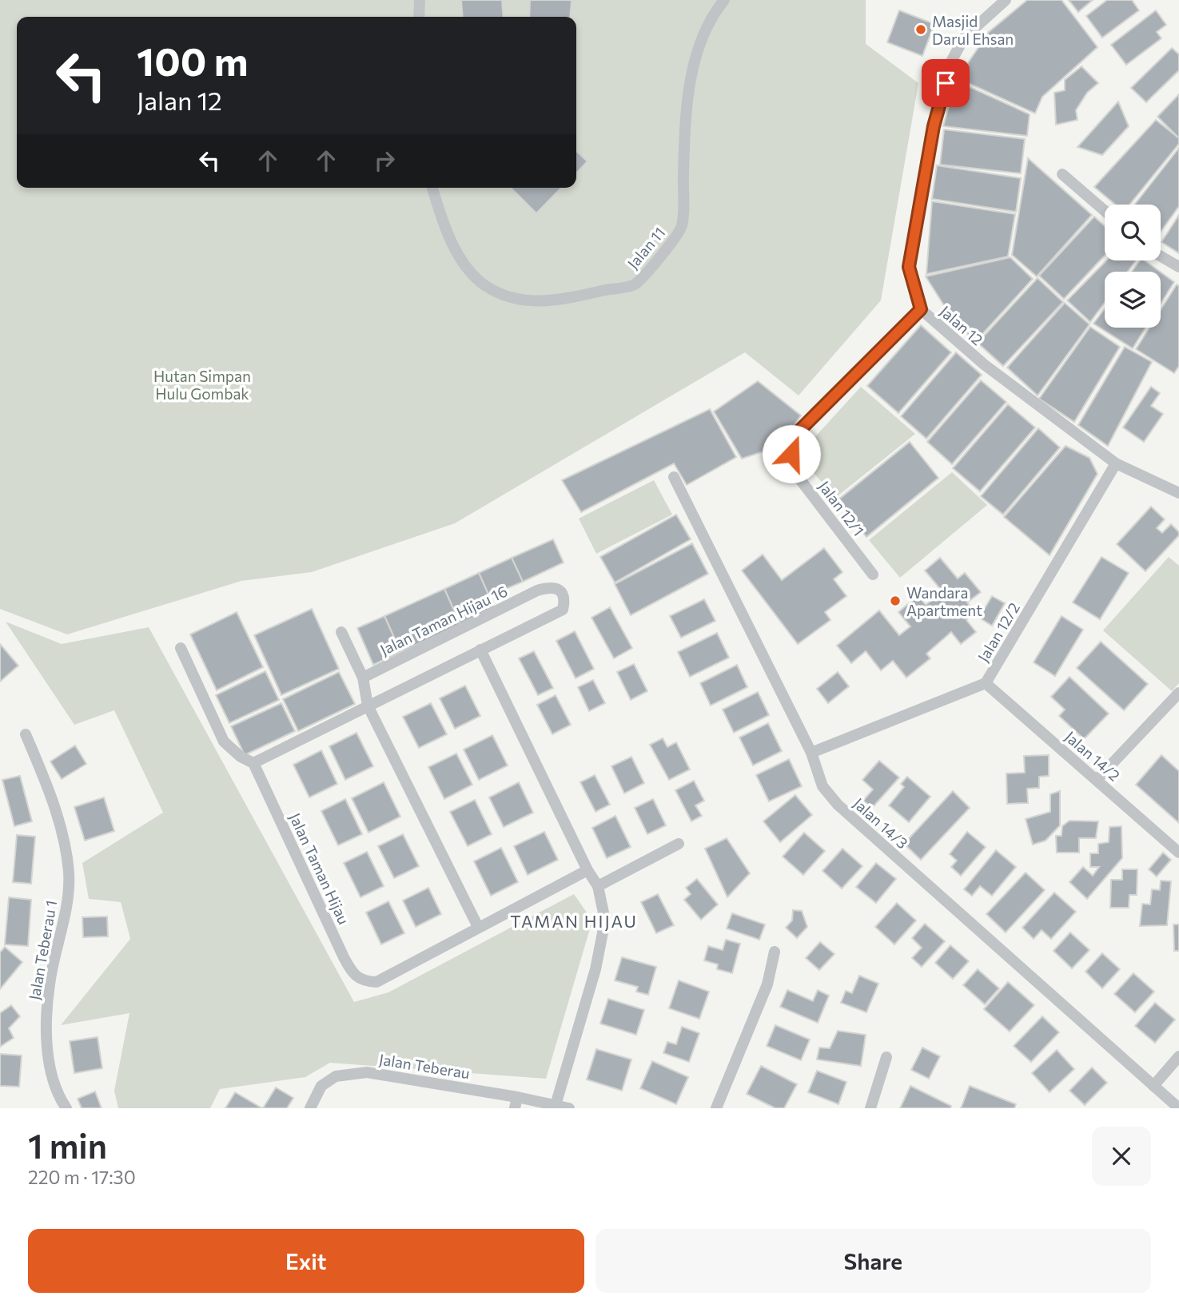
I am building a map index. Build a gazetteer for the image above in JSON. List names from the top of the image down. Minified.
{"streets":{"street":["Jalan 11","Jalan 12","Jalan 12/1","Jalan Taman Hijau 16","Jalan 12/2","Jalan 14/2","Jalan 14/3","Jalan Taman Hijau","Jalan Teberau 1","Jalan Teberau"]},"crossings":[["Jalan 12","Jalan 12/1"],["Jalan 12","Jalan 12/2"],["Jalan 12/2","Jalan 14/2"],["Jalan 12/2","Jalan 14/3"]],"districts":["TAMAN HIJAU"],"parks":["Hutan Simpan Hulu Gombak"],"places":["Masjid Darul Ehsan","Wandara Apartment"],"page":{"turn":["100 m","Jalan 12"],"heading":["1 min","220 m · 17:30"],"buttons":["Exit","Share"]}}
